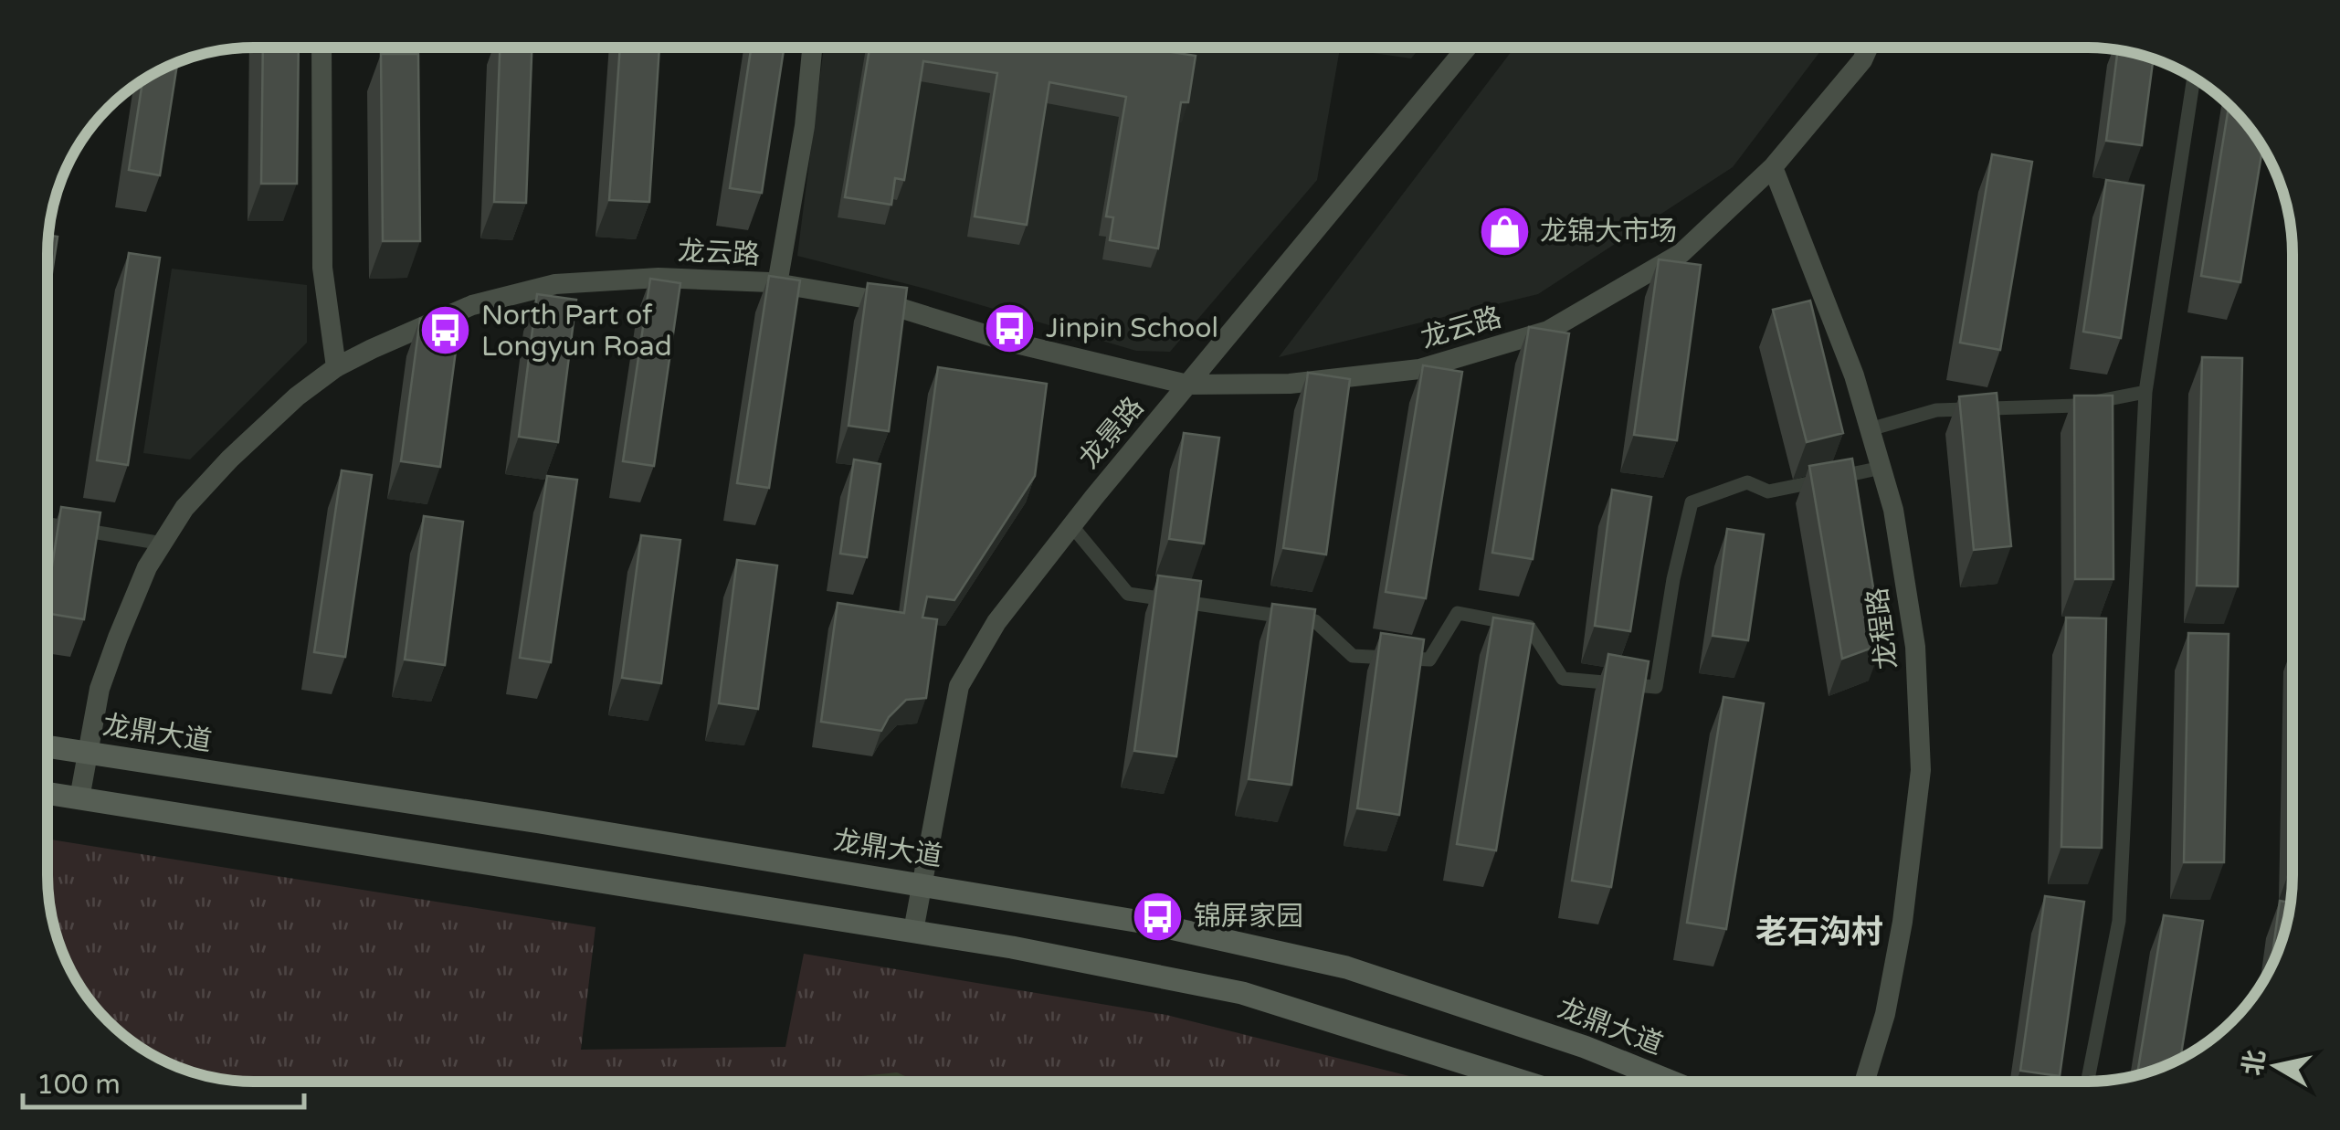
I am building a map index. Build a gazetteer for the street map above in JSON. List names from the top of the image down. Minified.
{"streets":{"main road":["龙鼎大道"],"street":["龙云路","龙景路","龙程路"]},"crossings":[["龙云路","龙景路"],["龙云路","龙程路"],["龙云路","龙鼎大道"],["龙景路","龙鼎大道"]],"districts":["老石沟村"],"places":{"shop":["龙锦大市场"],"bus stop":["Jinpin School","North Part of Longyun Road","锦屏家园"]},"scale_bar":"100 m","north":"left"}
